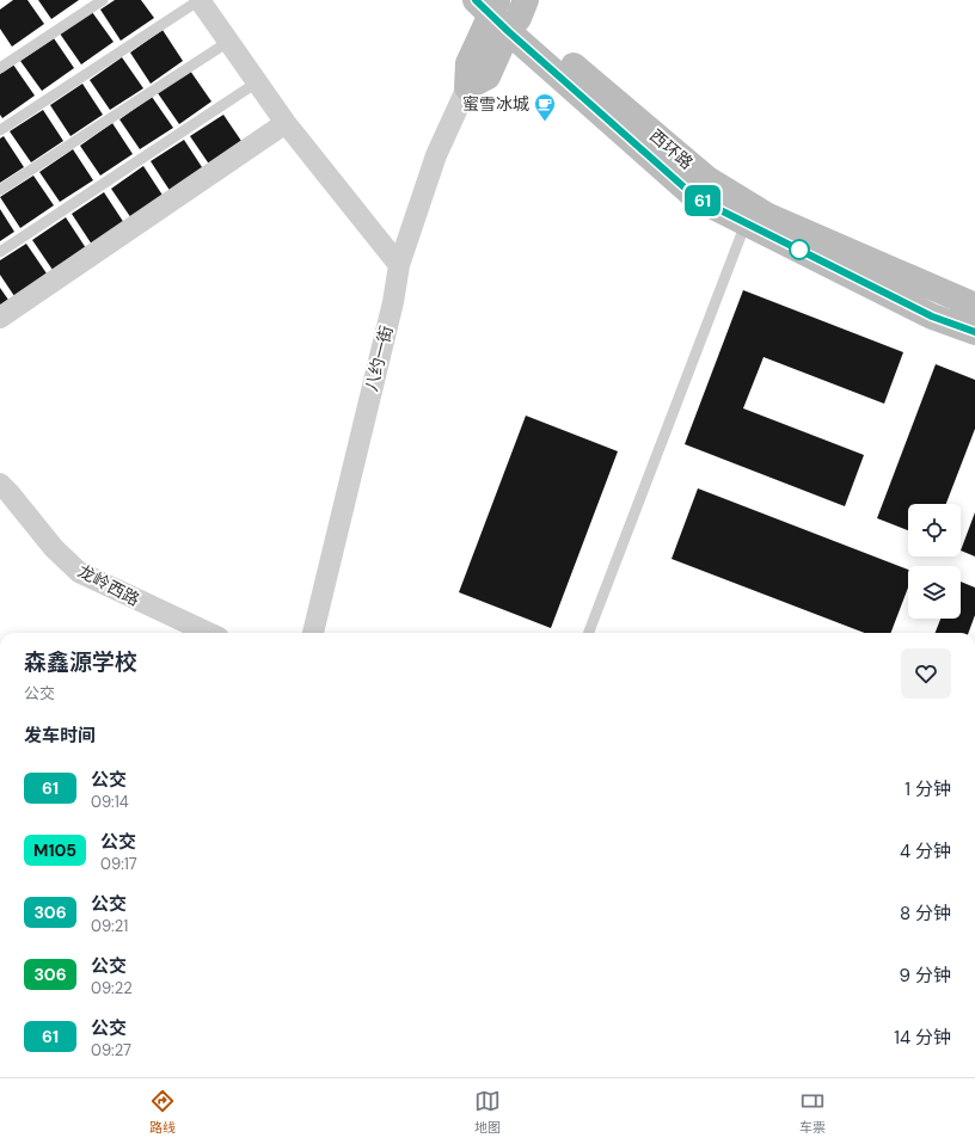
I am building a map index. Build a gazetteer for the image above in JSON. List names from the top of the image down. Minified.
{"streets":{"main road":["西环路"],"street":["八约一街","龙岭西路"]},"places":{"cafe":["蜜雪冰城"]},"lines":["bus line 61"],"page":{"on_map":"61","heading":[["森鑫源学校","公交"],"发车时间"],"list":[{"mark":"61","name":"公交","note":"09:14","value":"1 分钟"},{"mark":"M105","name":"公交","note":"09:17","value":"4 分钟"},{"mark":"306","name":"公交","note":"09:21","value":"8 分钟"},{"mark":"306","name":"公交","note":"09:22","value":"9 分钟"},{"mark":"61","name":"公交","note":"09:27","value":"14 分钟"}],"tabs":["路线","地图","车票"]}}
